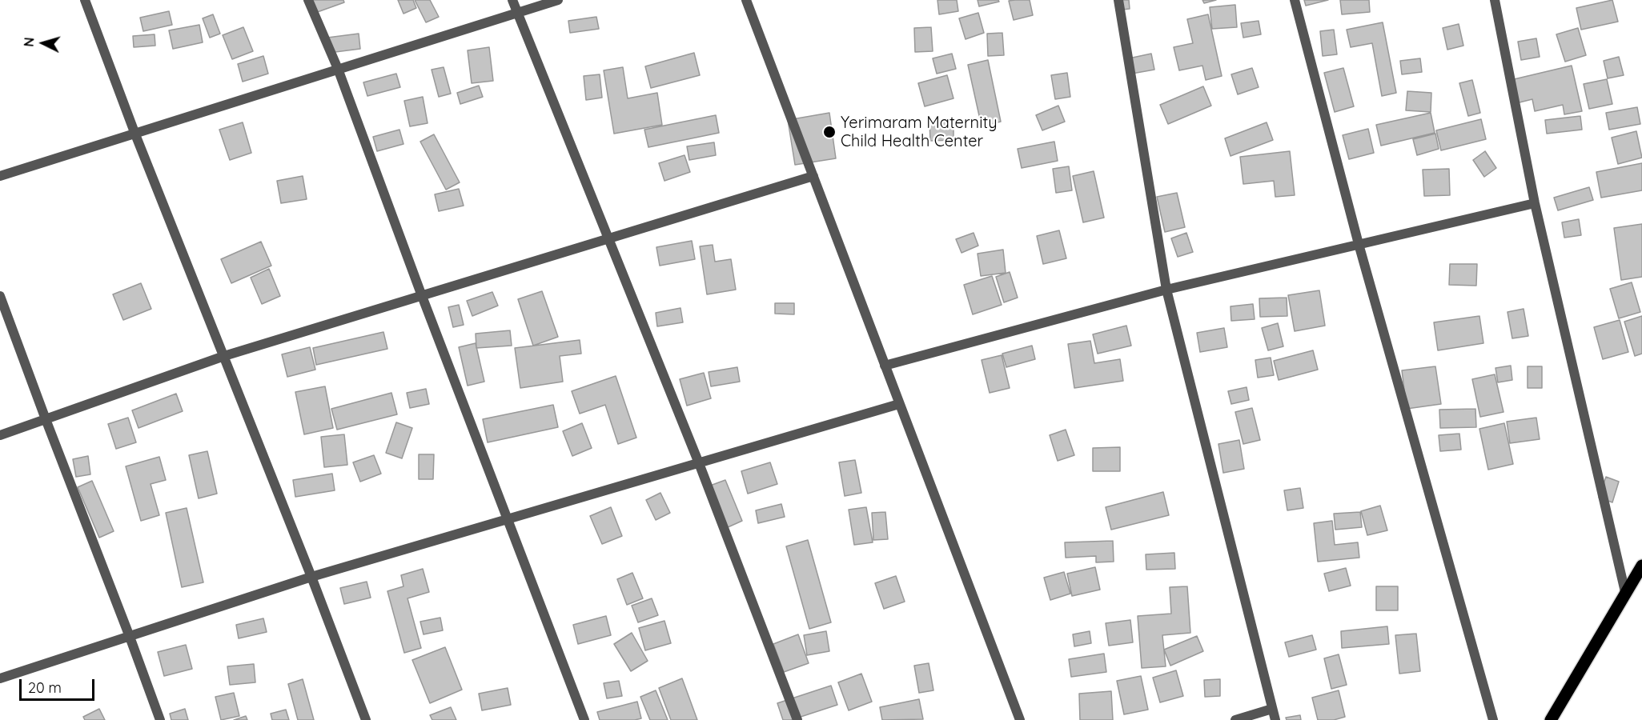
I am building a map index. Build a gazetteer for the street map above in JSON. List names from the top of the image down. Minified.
{"places":["Yerimaram Maternity Child Health Center"],"scale_bar":"20 m","north":"left"}
